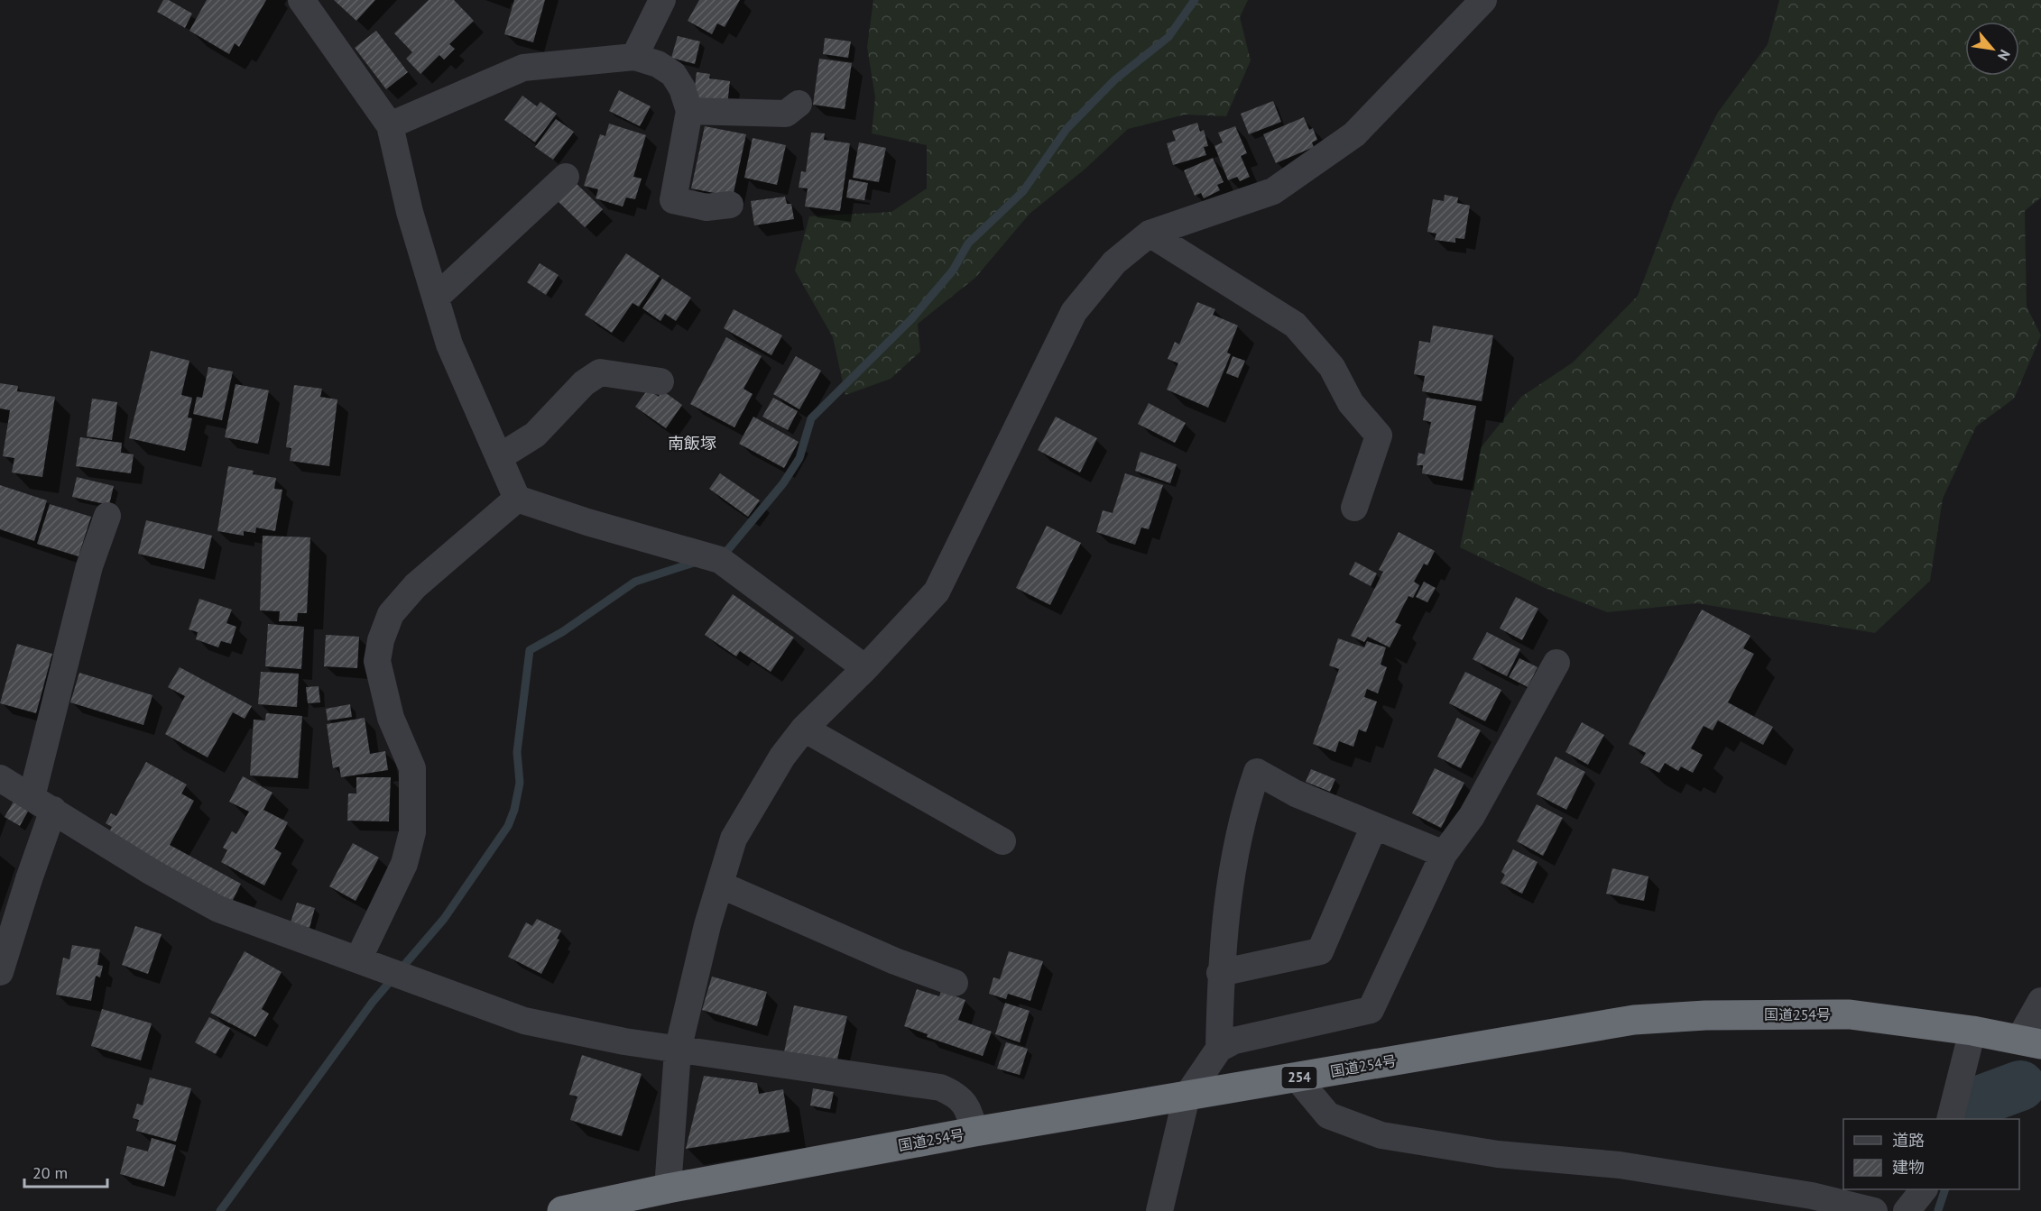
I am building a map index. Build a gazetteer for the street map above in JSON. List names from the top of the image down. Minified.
{"streets":{"highway":["国道254号","254"]},"districts":["南飯塚"],"legend":["道路","建物"],"scale_bar":"20 m","north":"bottom right"}
